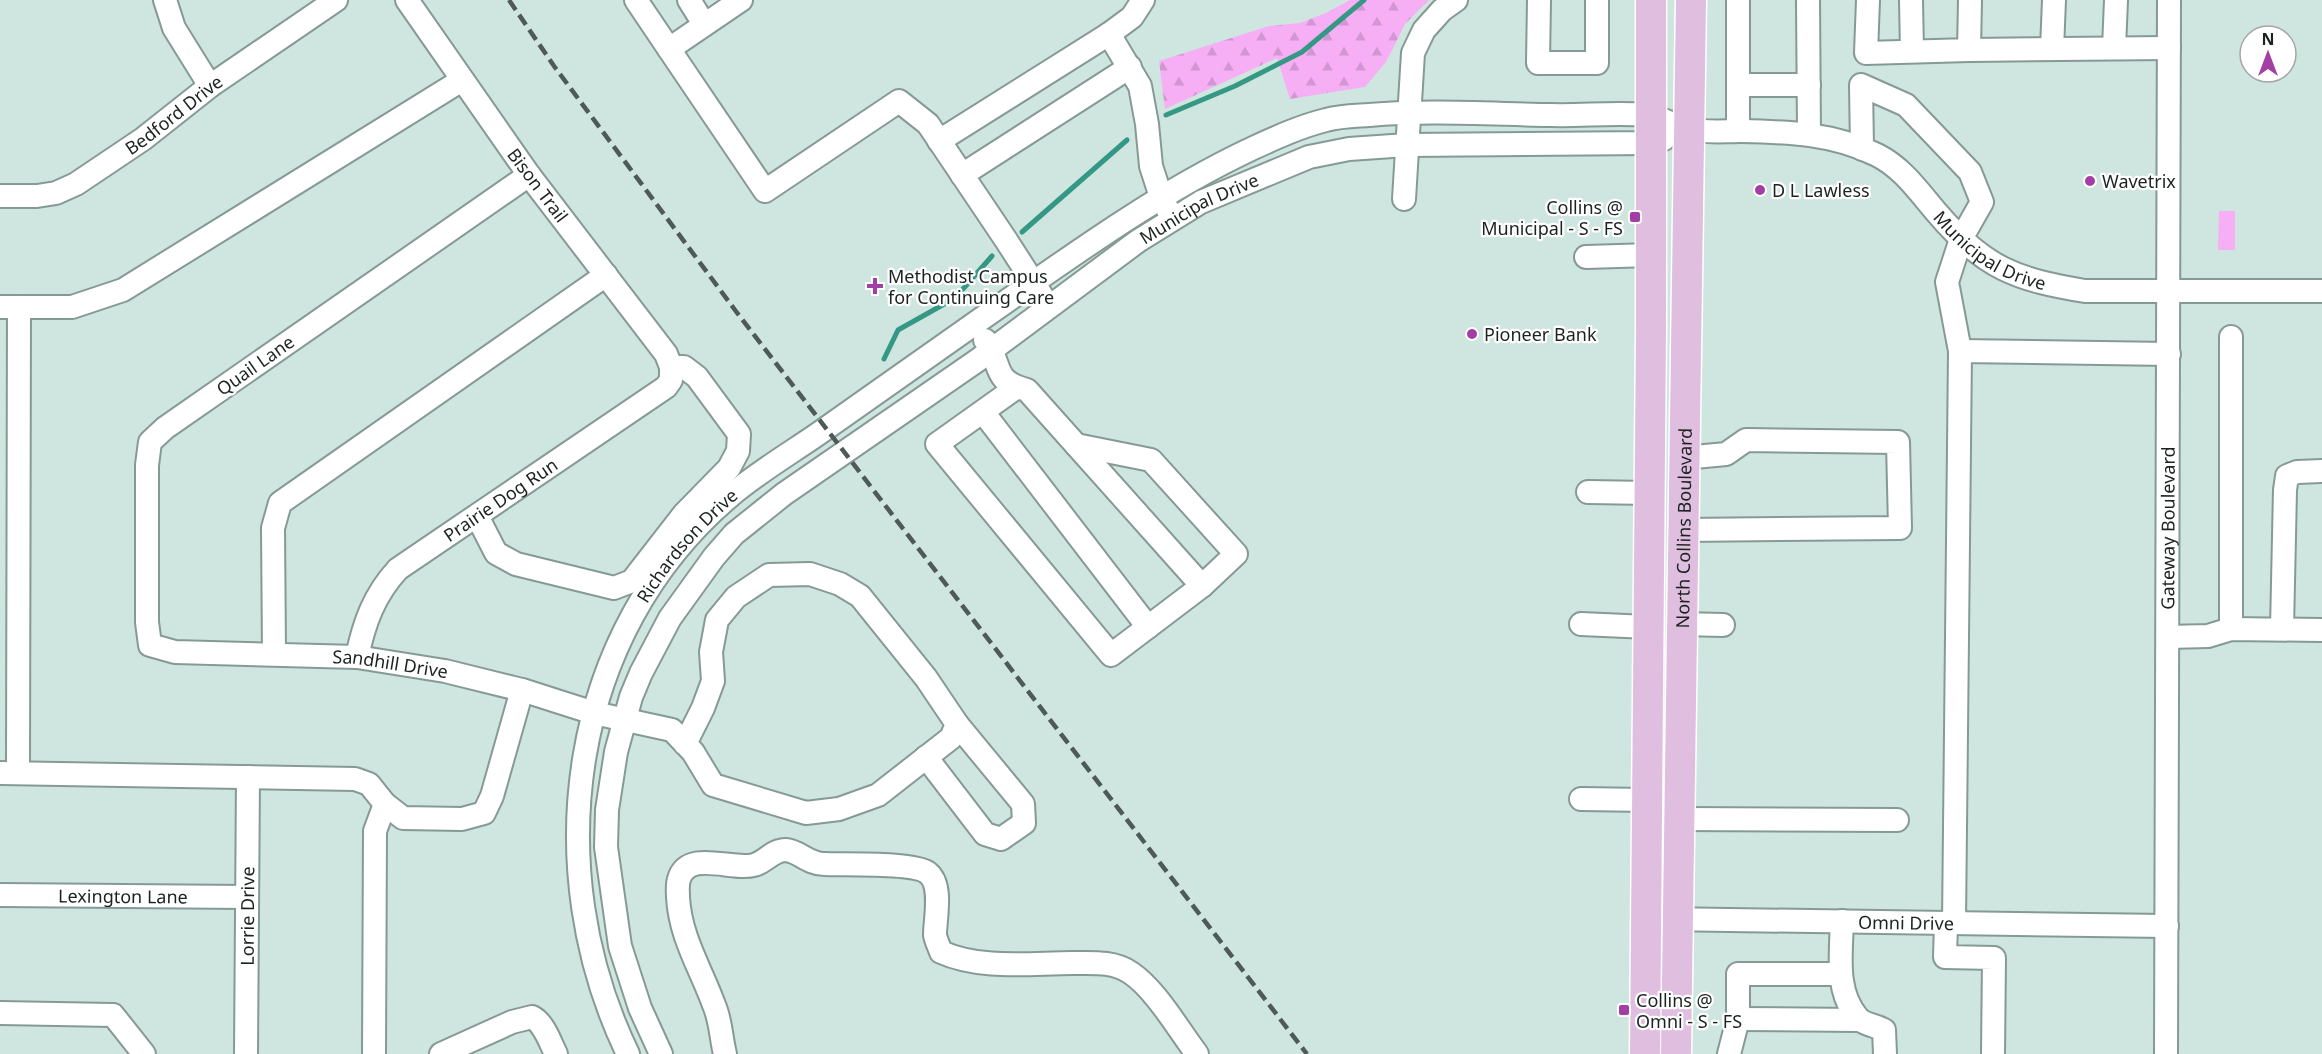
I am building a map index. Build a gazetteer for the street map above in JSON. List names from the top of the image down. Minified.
{"streets":{"main road":["North Collins Boulevard"],"street":["Bedford Drive","Bison Trail","Municipal Drive","Quail Lane","Prairie Dog Run","Gateway Boulevard","Richardson Drive","Sandhill Drive","Lexington Lane","Lorrie Drive","Omni Drive"]},"crossings":[["Bison Trail","Quail Lane"],["Bison Trail","Prairie Dog Run"],["Municipal Drive","North Collins Boulevard"],["Municipal Drive","Gateway Boulevard"],["Municipal Drive","Richardson Drive"],["Quail Lane","Sandhill Drive"],["Prairie Dog Run","Sandhill Drive"],["North Collins Boulevard","Omni Drive"],["Gateway Boulevard","Omni Drive"],["Richardson Drive","Sandhill Drive"],["Lexington Lane","Lorrie Drive"]],"places":{"other":["Wavetrix","D L Lawless","Pioneer Bank"],"transit":["Collins @ Municipal - S - FS","Collins @ Omni - S - FS"],"health":["Methodist Campus for Continuing Care"]},"north":"top"}
